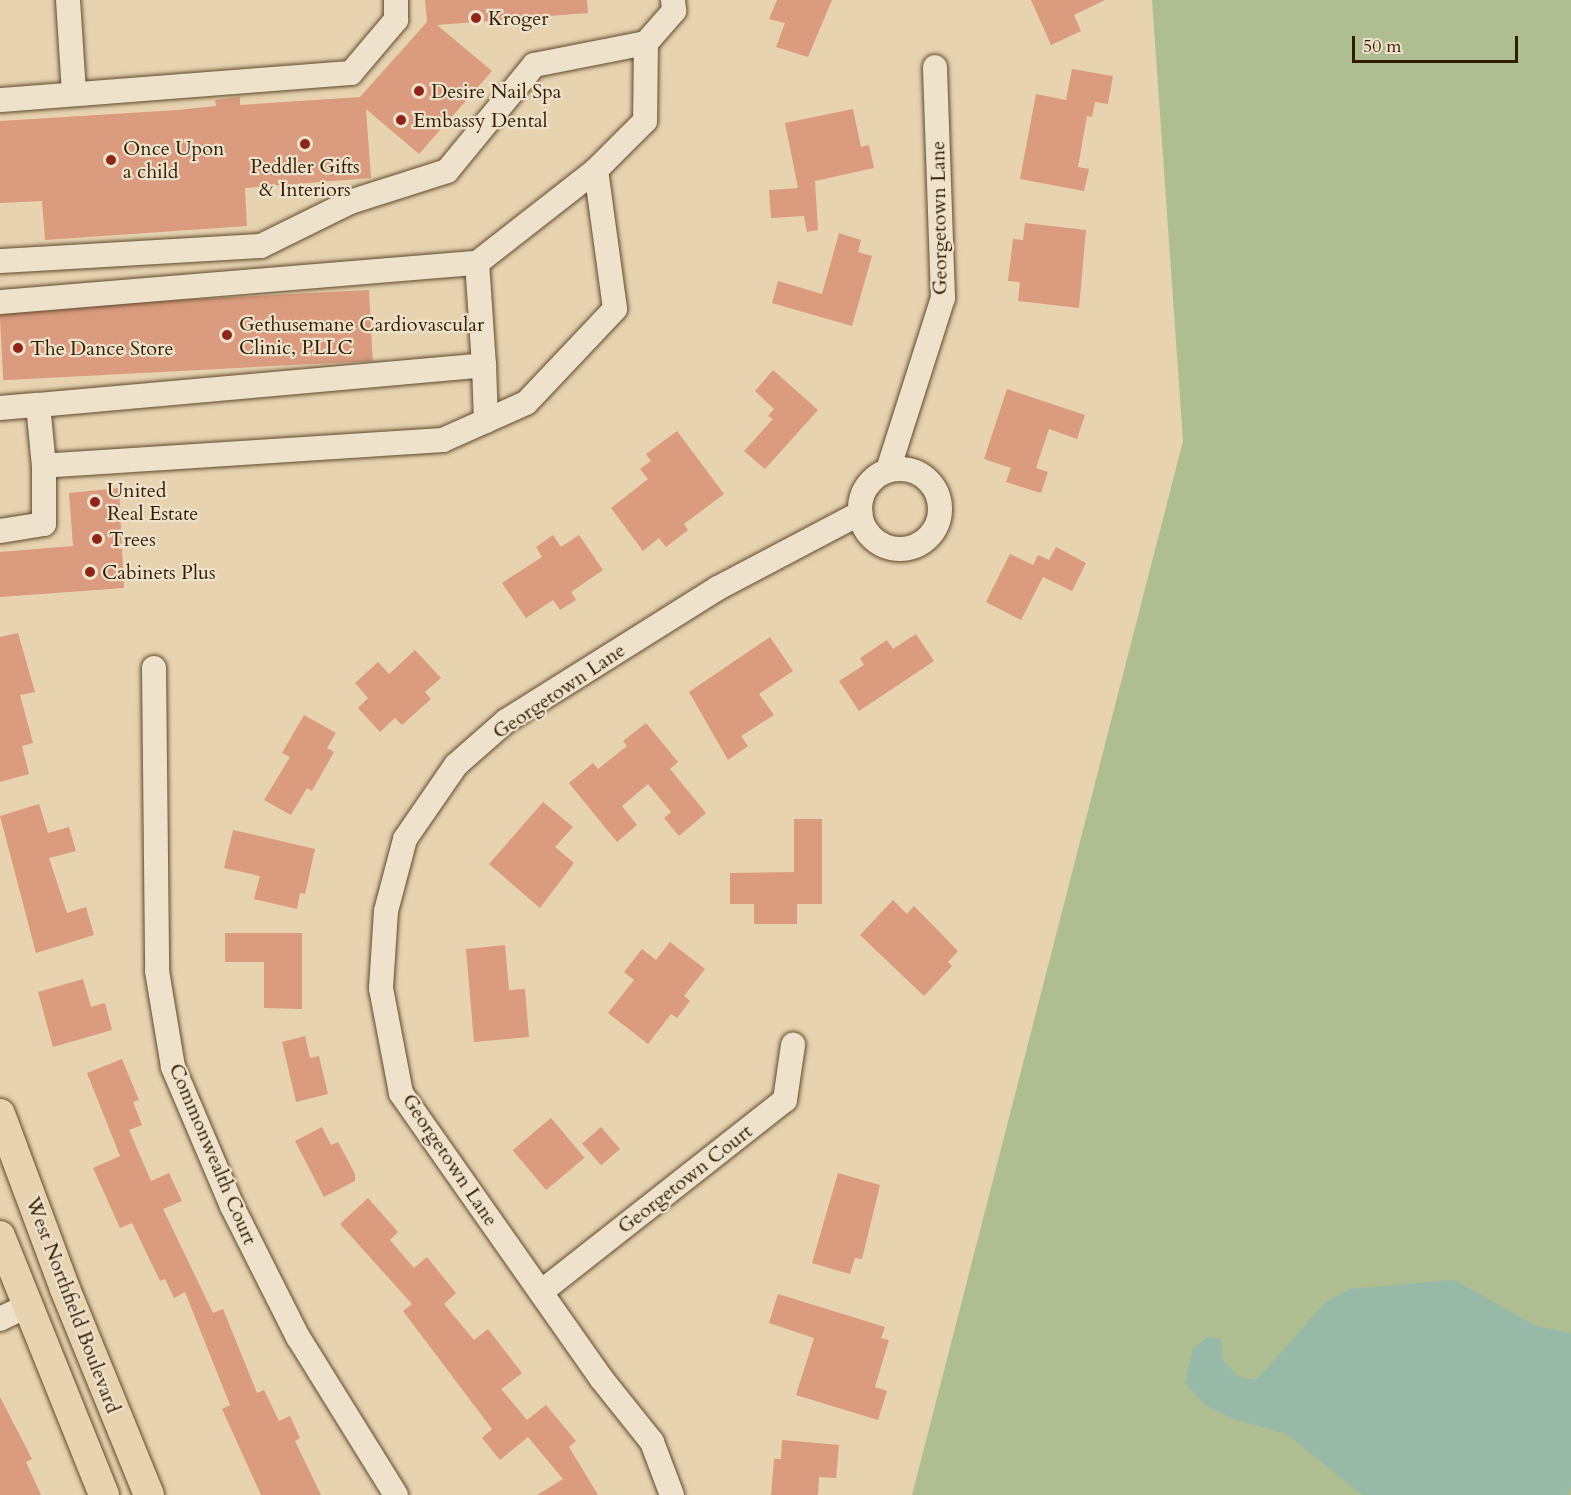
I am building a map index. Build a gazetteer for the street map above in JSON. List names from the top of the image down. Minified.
{"streets":{"main road":["West Northfield Boulevard"],"street":["Georgetown Lane","Commonwealth Court","Georgetown Court"]},"crossings":[["Georgetown Lane","Georgetown Court"]],"places":["Kroger","Desire Nail Spa","Embassy Dental","Peddler Gifts & Interiors","Once Upon a child","Gethusemane Cardiovascular Clinic, PLLC","The Dance Store","United Real Estate","Trees","Cabinets Plus"],"scale_bar":"50 m"}
